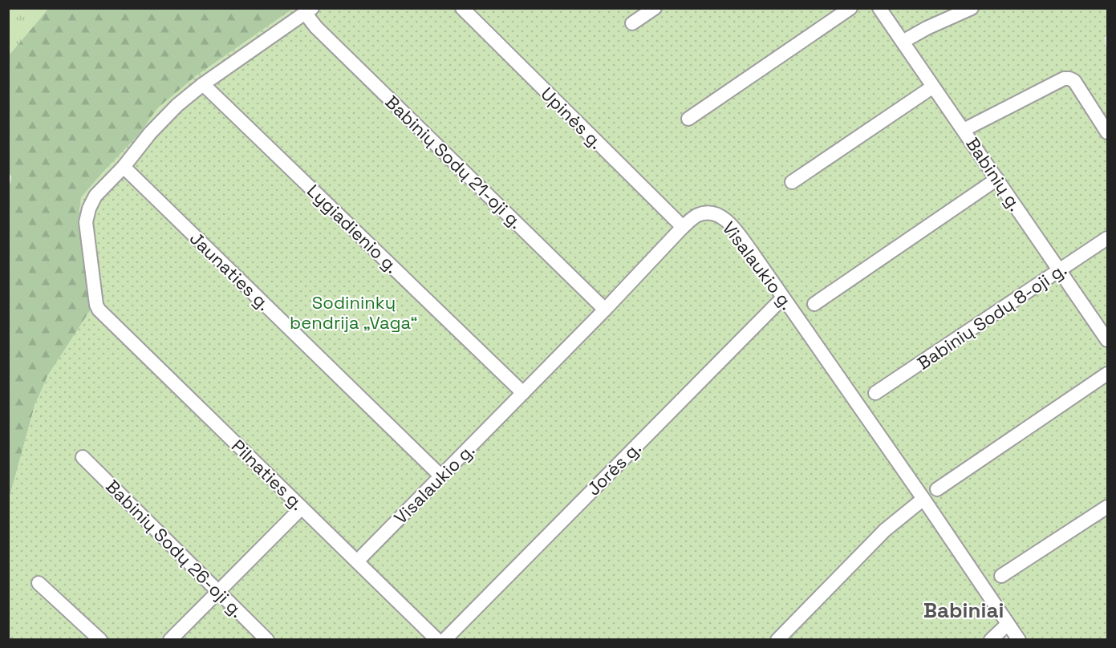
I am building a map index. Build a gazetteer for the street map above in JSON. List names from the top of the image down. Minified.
{"streets":{"street":["Upinės g.","Babinių Sodų 21-oji g.","Babinių g.","Lygiadienio g.","Visalaukio g.","Jaunaties g.","Babinių Sodų 8-oji g.","Jorės g.","Pilnaties g.","Babinių Sodų 26-oji g."]},"crossings":[["Upinės g.","Visalaukio g."],["Babinių Sodų 21-oji g.","Visalaukio g."],["Babinių g.","Babinių Sodų 8-oji g."],["Lygiadienio g.","Visalaukio g."],["Visalaukio g.","Jaunaties g."],["Visalaukio g.","Jorės g."],["Visalaukio g.","Pilnaties g."],["Jaunaties g.","Pilnaties g."]],"districts":["Babiniai"],"parks":["Sodininkų bendrija „Vaga“"]}
